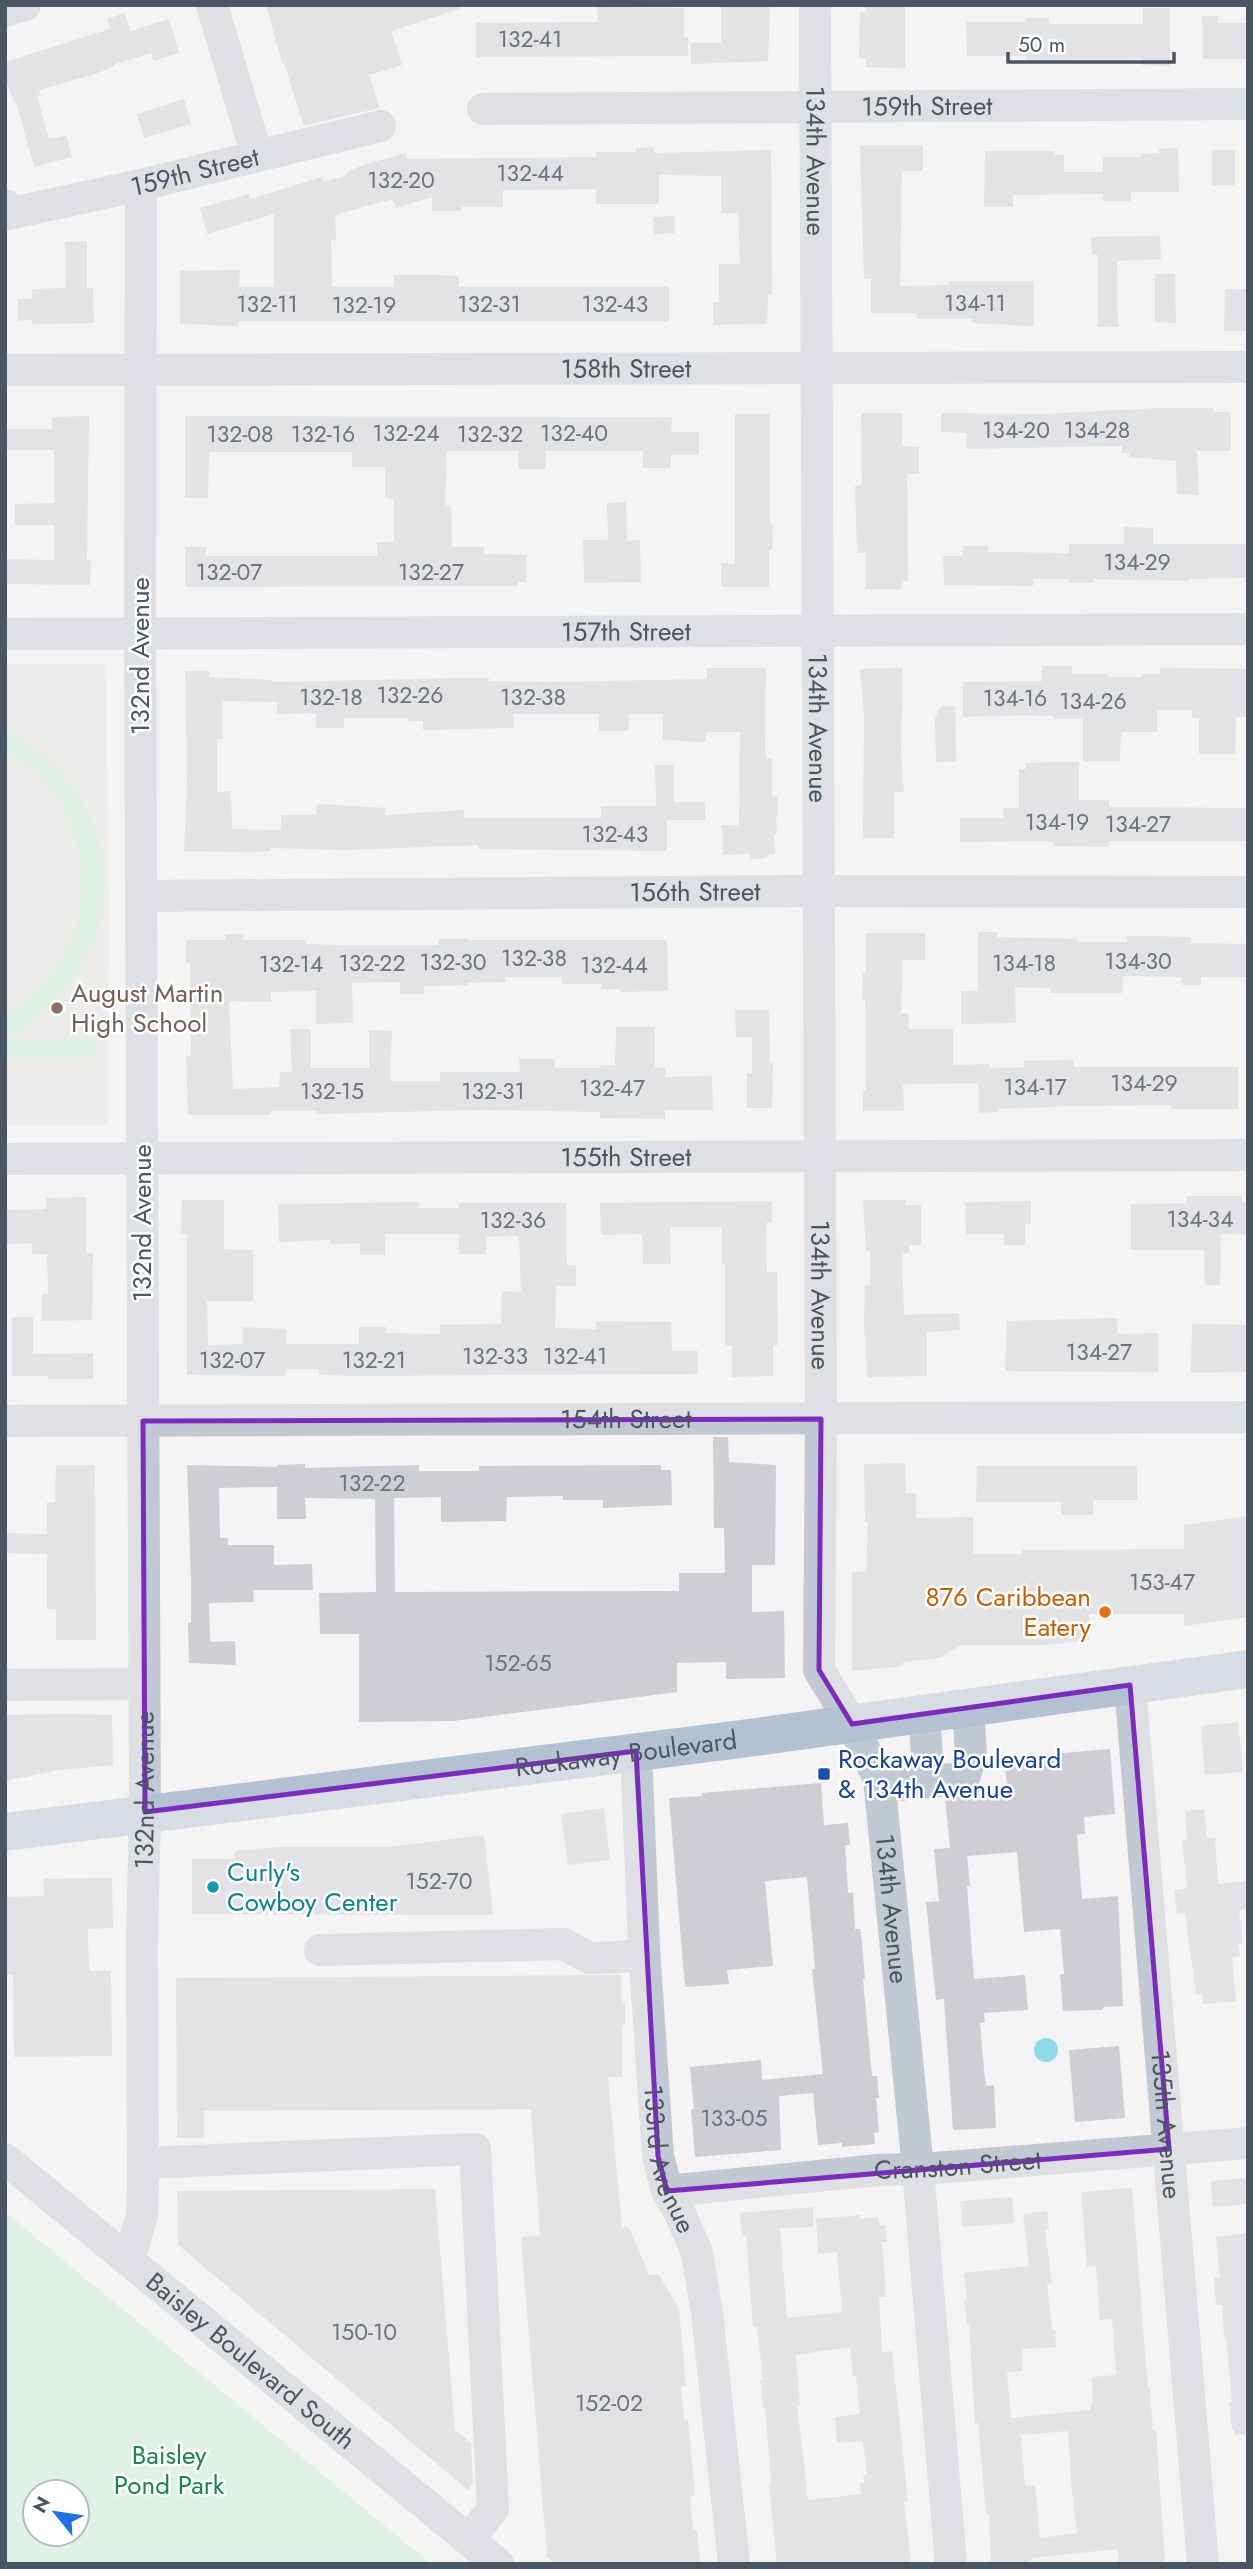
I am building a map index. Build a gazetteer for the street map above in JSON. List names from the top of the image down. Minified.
{"streets":{"main road":["Rockaway Boulevard"],"street":["159th Street","134th Avenue","158th Street","157th Street","132nd Avenue","156th Street","155th Street","154th Street","135th Avenue","133rd Avenue","Cranston Street","Baisley Boulevard South"]},"crossings":[["159th Street","134th Avenue"],["159th Street","132nd Avenue"],["134th Avenue","158th Street"],["134th Avenue","157th Street"],["134th Avenue","156th Street"],["134th Avenue","155th Street"],["134th Avenue","154th Street"],["134th Avenue","Rockaway Boulevard"],["134th Avenue","Cranston Street"],["158th Street","132nd Avenue"],["157th Street","132nd Avenue"],["132nd Avenue","156th Street"],["132nd Avenue","155th Street"],["132nd Avenue","154th Street"],["132nd Avenue","Rockaway Boulevard"],["132nd Avenue","Baisley Boulevard South"],["Rockaway Boulevard","135th Avenue"],["Rockaway Boulevard","133rd Avenue"],["135th Avenue","Cranston Street"],["133rd Avenue","Cranston Street"]],"parks":["Baisley Pond Park"],"places":{"other":["August Martin High School","876 Caribbean Eatery","Curly's Cowboy Center"],"transit":["Rockaway Boulevard & 134th Avenue"]},"house_numbers":["132-41","132-44","132-20","134-11","132-11","132-31","132-43","132-19","134-20","134-28","132-24","132-40","132-08","132-16","132-32","134-29","132-07","132-27","132-26","132-18","132-38","134-16","134-26","134-19","134-27","132-43","132-38","134-30","132-30","132-22","134-18","132-14","132-44","134-29","134-17","132-47","132-15","132-31","134-34","132-36","134-27","132-33","132-41","132-07","132-21","132-22","153-47","152-65","152-70","133-05","150-10","152-02"],"scale_bar":"50 m","north":"top left"}
